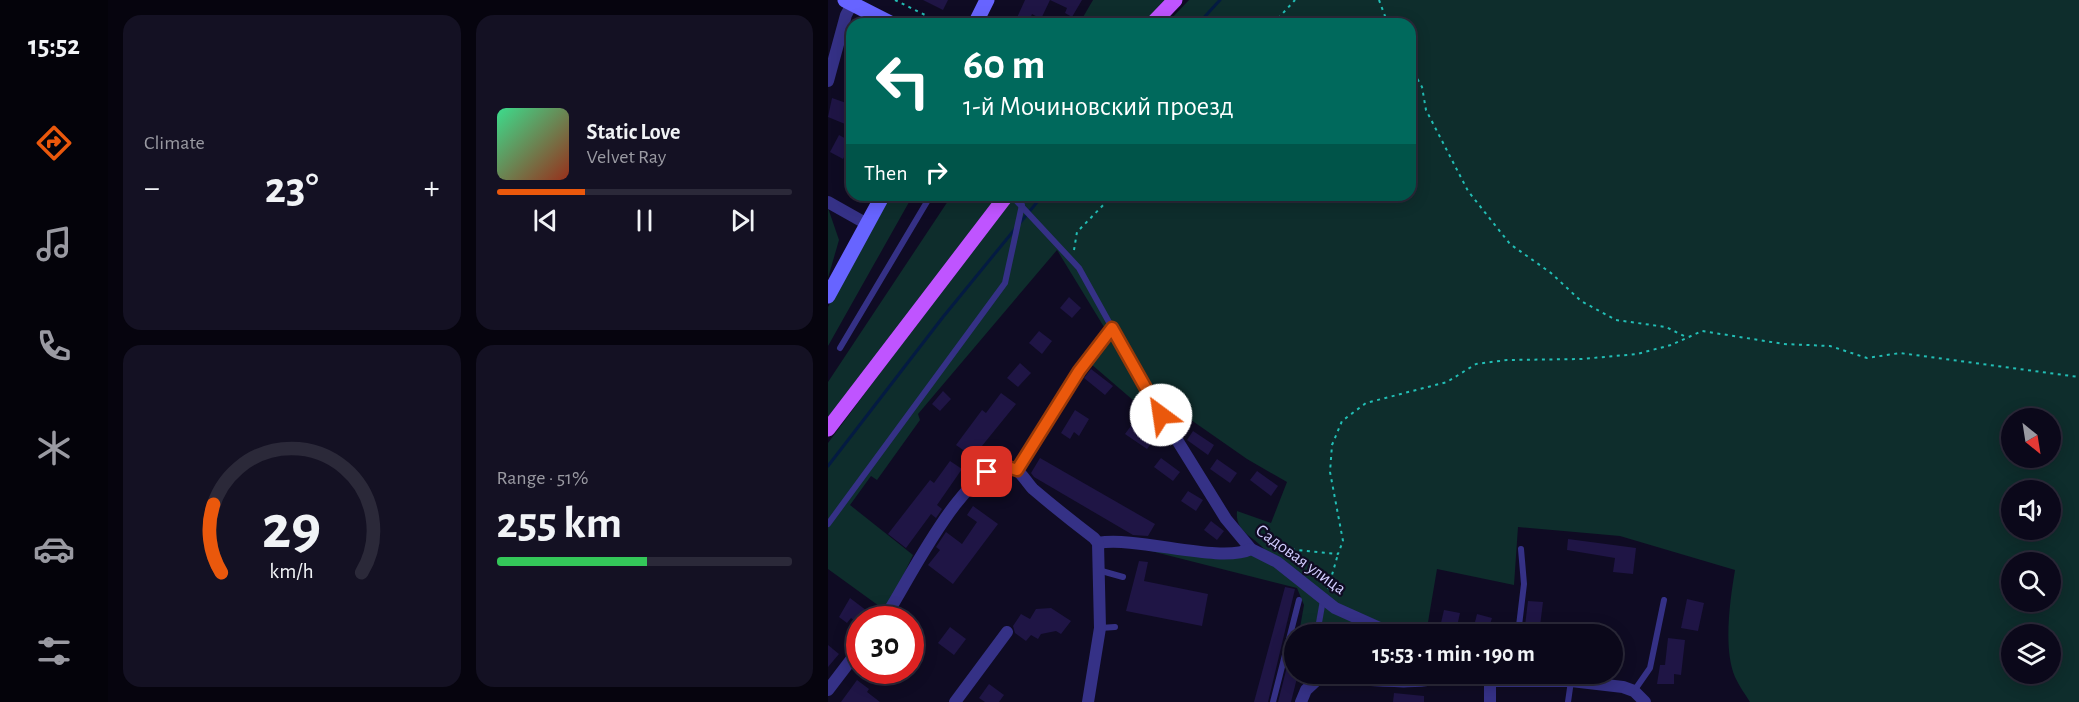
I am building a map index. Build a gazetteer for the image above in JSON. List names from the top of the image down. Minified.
{"streets":{"street":["Садовая улица"]},"north":"bottom right","page":{"tabs":"15:52","tile":["Climate",["Range · 51%","255 km"]],"turn":["60 m","1-й Мочиновский проезд"],"song":["Static Love","Velvet Ray"],"then":"Then","heat":["−","23°","+"],"limit":"30","trip":"15:53 · 1 min · 190 m","gauge":["29","km/h"]}}
